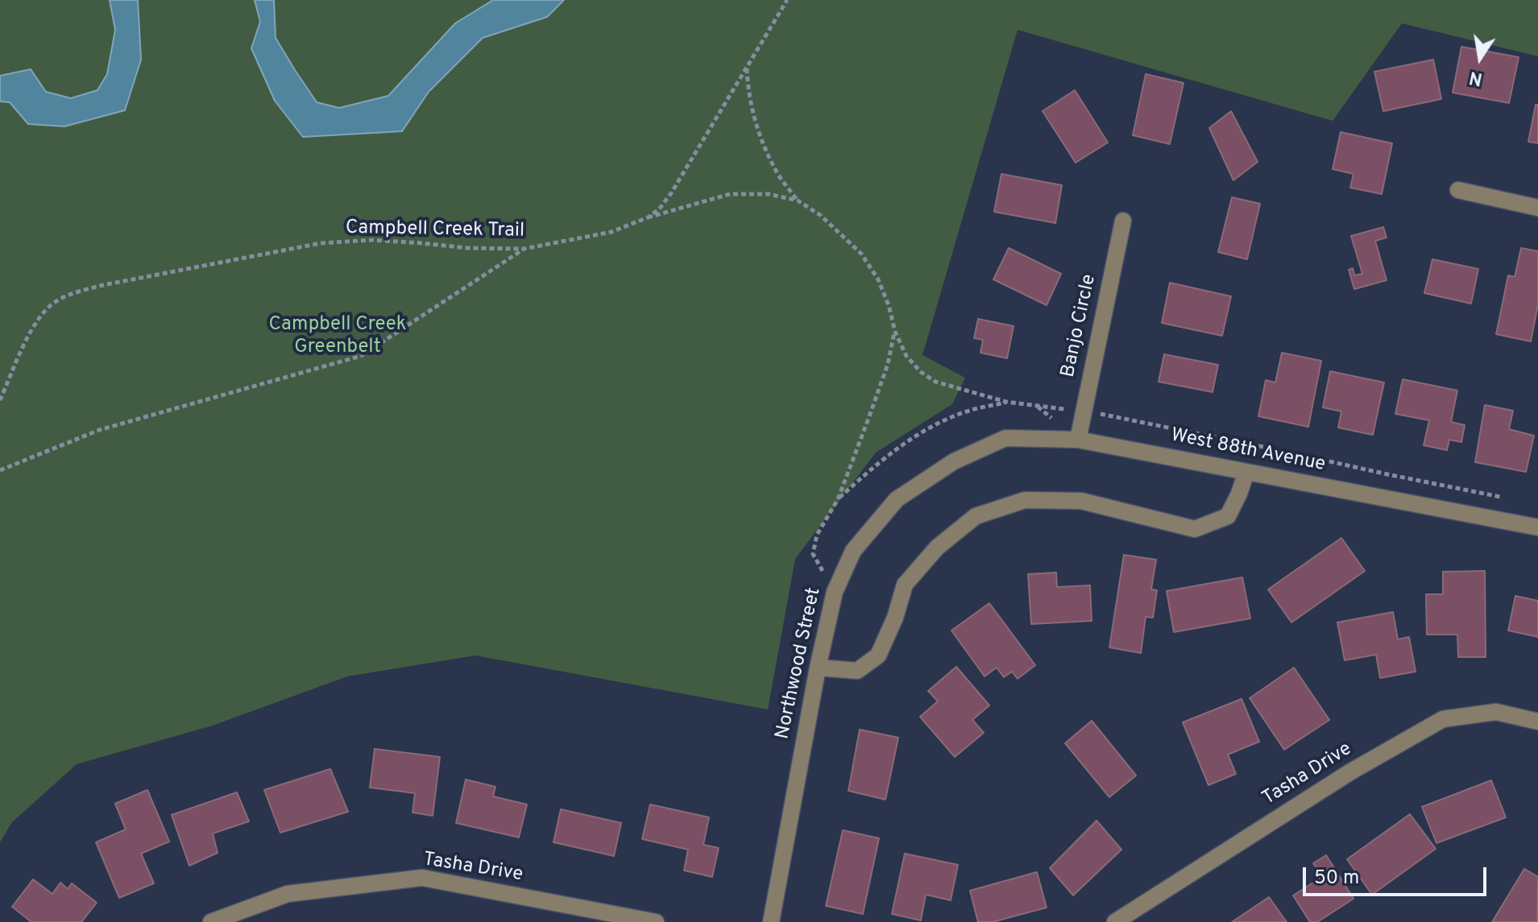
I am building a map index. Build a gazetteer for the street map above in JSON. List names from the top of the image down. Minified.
{"streets":{"street":["Banjo Circle","West 88th Avenue","Northwood Street","Tasha Drive"],"path":["Campbell Creek Trail"]},"crossings":[["Banjo Circle","West 88th Avenue"],["West 88th Avenue","Northwood Street"]],"parks":["Campbell Creek Greenbelt"],"scale_bar":"50 m","north":"bottom"}
